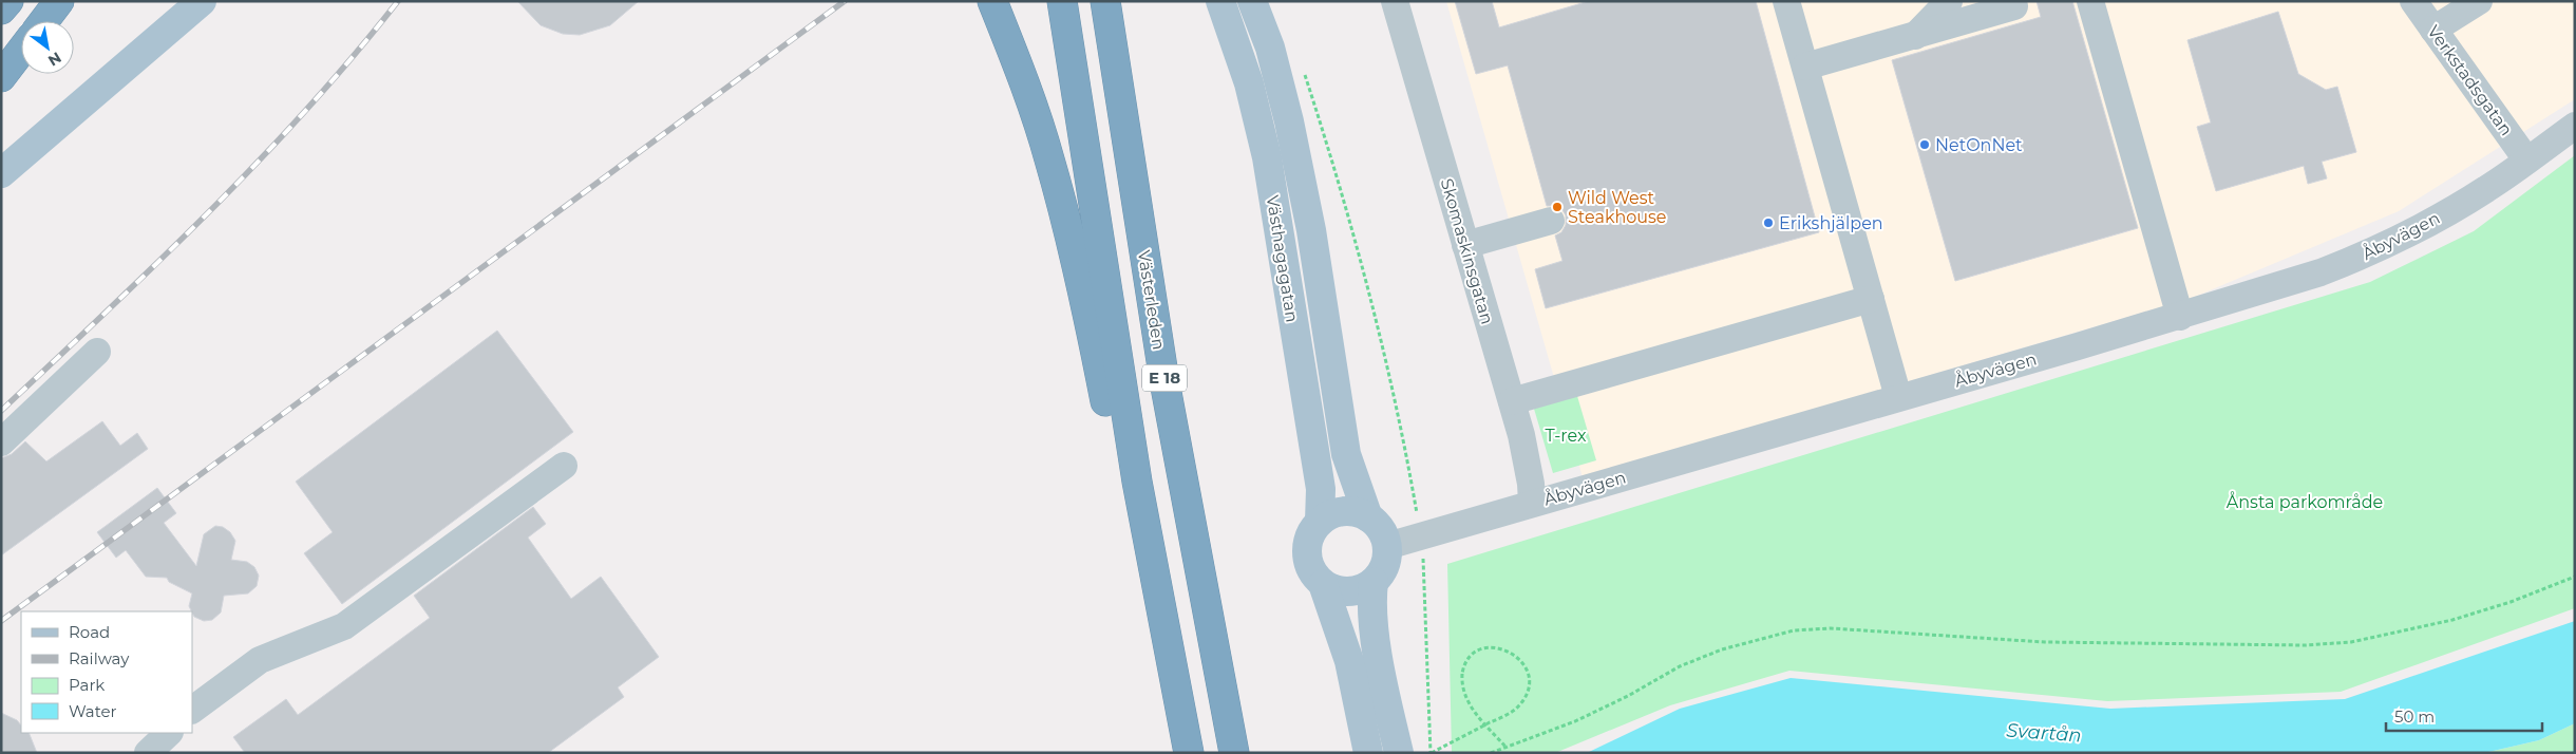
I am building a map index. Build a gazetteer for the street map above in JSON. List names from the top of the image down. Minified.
{"streets":{"highway":["Västerleden","E 18"],"main road":["Västhagagatan"],"street":["Verkstadsgatan","Åbyvägen","Skomaskinsgatan"]},"crossings":[["Verkstadsgatan","Åbyvägen"],["Åbyvägen","Skomaskinsgatan"],["Åbyvägen","Västhagagatan"]],"water":["Svartån"],"parks":["T-rex","Ånsta parkområde"],"places":["NetOnNet","Wild West Steakhouse","Erikshjälpen"],"legend":["Road","Railway","Park","Water"],"scale_bar":"50 m","north":"bottom right"}
